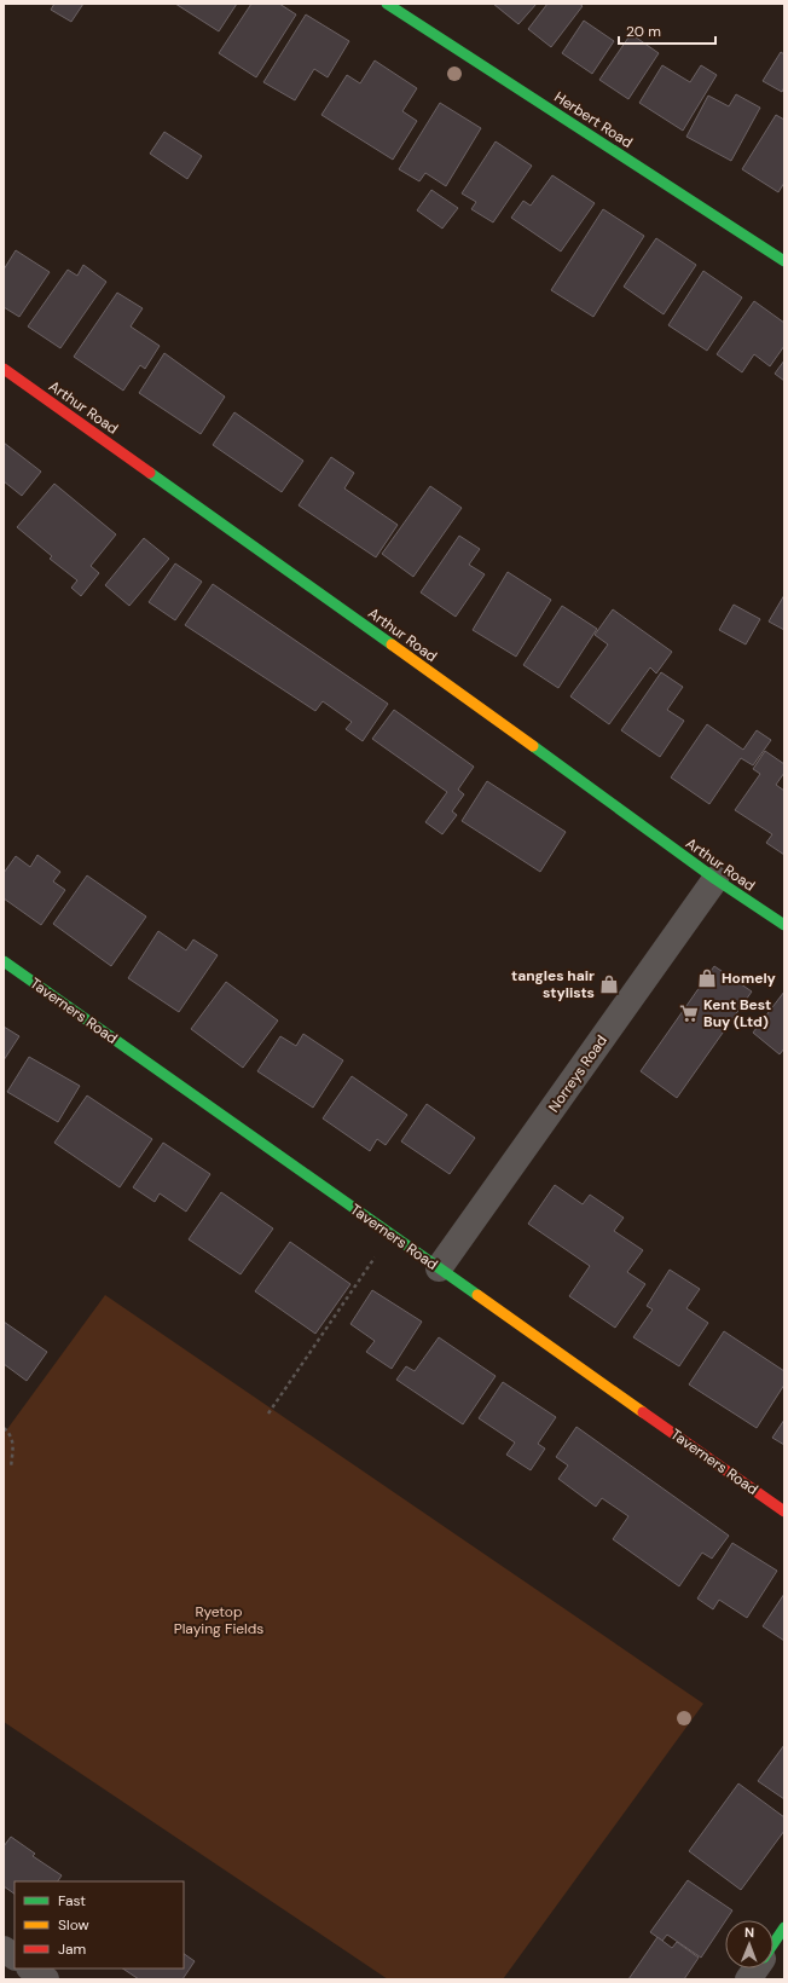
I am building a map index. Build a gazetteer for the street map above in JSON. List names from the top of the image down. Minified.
{"streets":{"street":["Herbert Road","Arthur Road","Taverners Road","Norreys Road"]},"crossings":[["Arthur Road","Norreys Road"],["Taverners Road","Norreys Road"]],"parks":["Ryetop Playing Fields"],"places":{"shop":["Homely","tangles hair stylists"],"supermarket":["Kent Best Buy (Ltd)"]},"legend":["Fast","Slow","Jam"],"scale_bar":"20 m","north":"top"}
